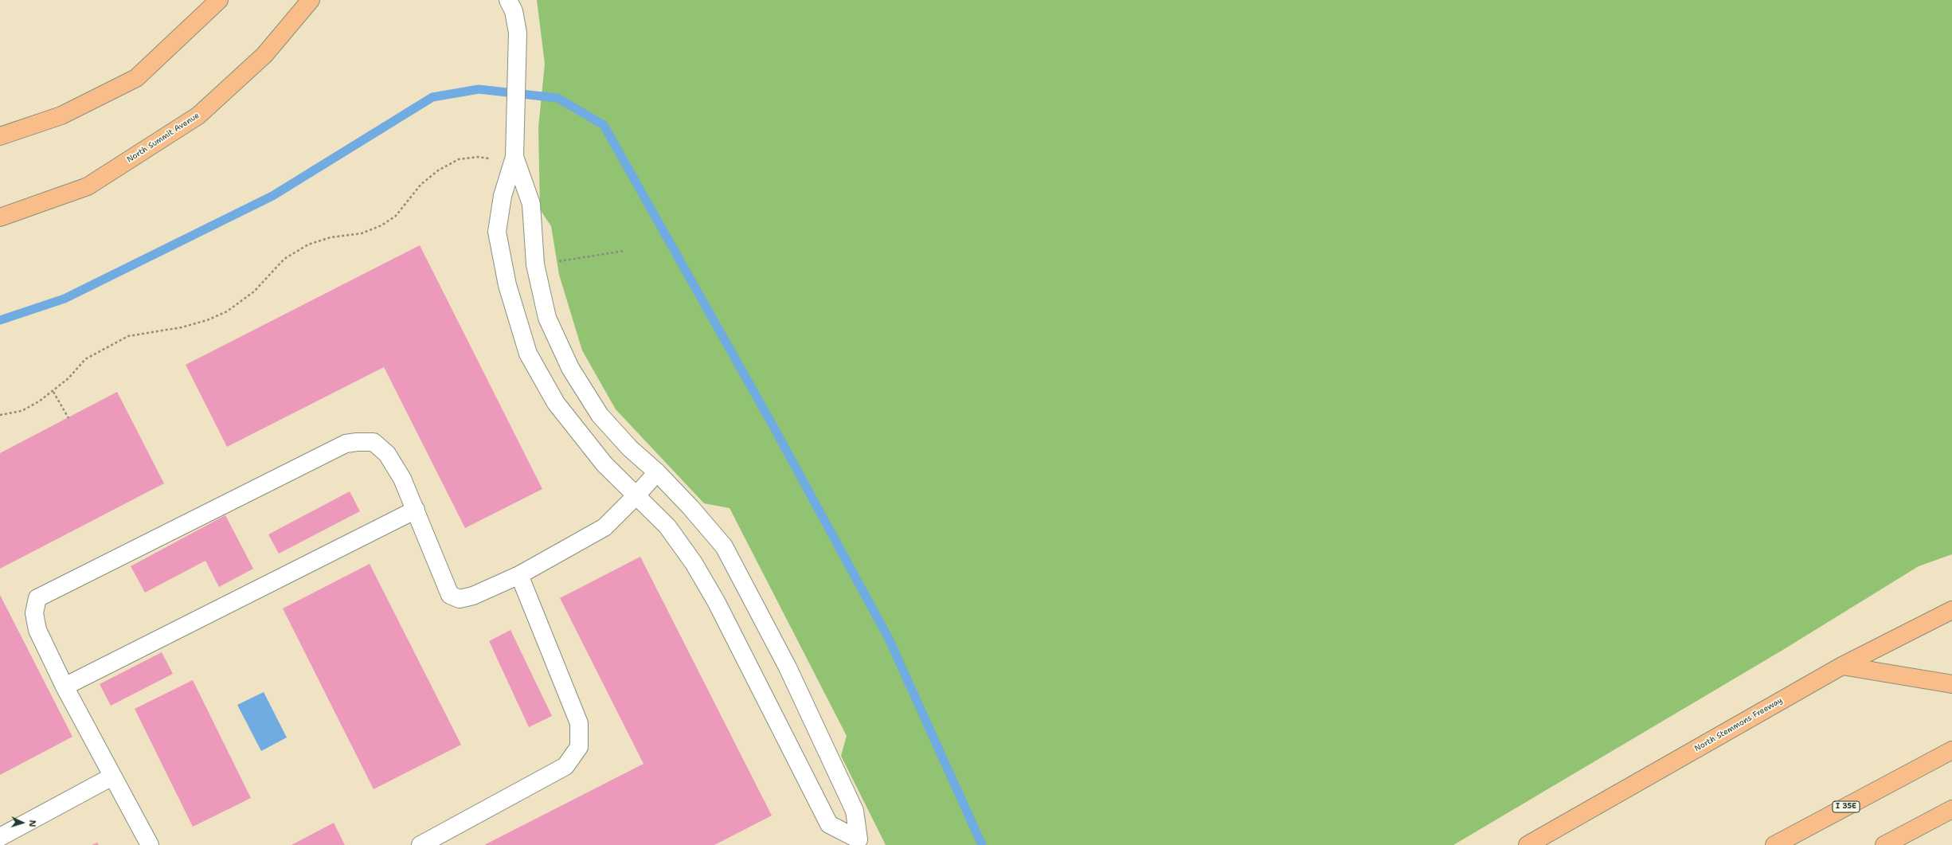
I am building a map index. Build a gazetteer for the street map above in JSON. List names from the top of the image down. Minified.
{"streets":{"main road":["North Summit Avenue","North Stemmons Freeway","I 35E"]},"north":"right"}
